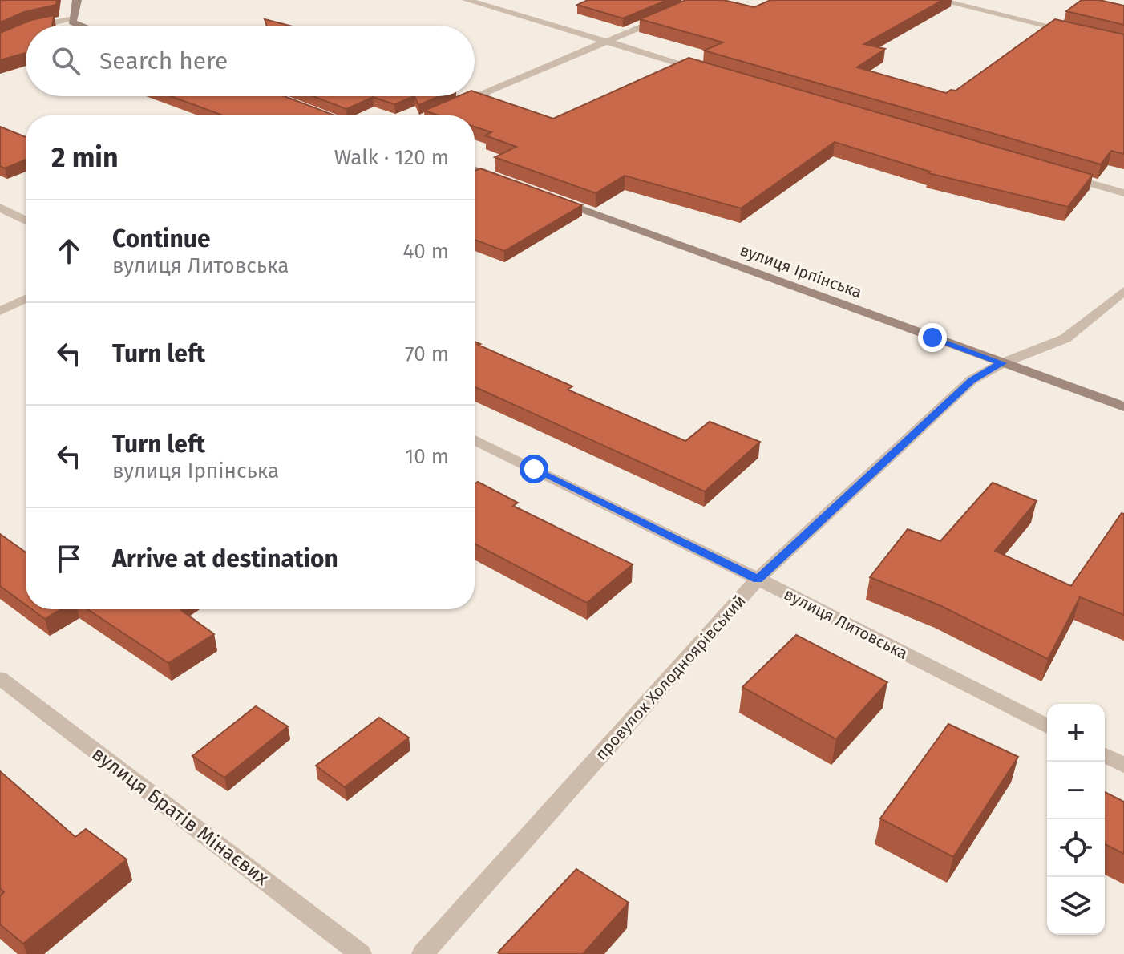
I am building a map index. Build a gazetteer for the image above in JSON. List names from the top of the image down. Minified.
{"streets":{"street":["вулиця Ірпінська","вулиця Литовська","провулок Холодноярівський","вулиця Братів Мінаєвих"]},"crossings":[["вулиця Ірпінська","провулок Холодноярівський"],["вулиця Литовська","провулок Холодноярівський"]],"page":{"search":"Search here","heading":["2 min","Walk · 120 m"],"list":[["Continue","вулиця Литовська","40 m"],["Turn left","70 m"],["Turn left","вулиця Ірпінська","10 m"],"Arrive at destination"],"map_buttons":["+","−"]}}
